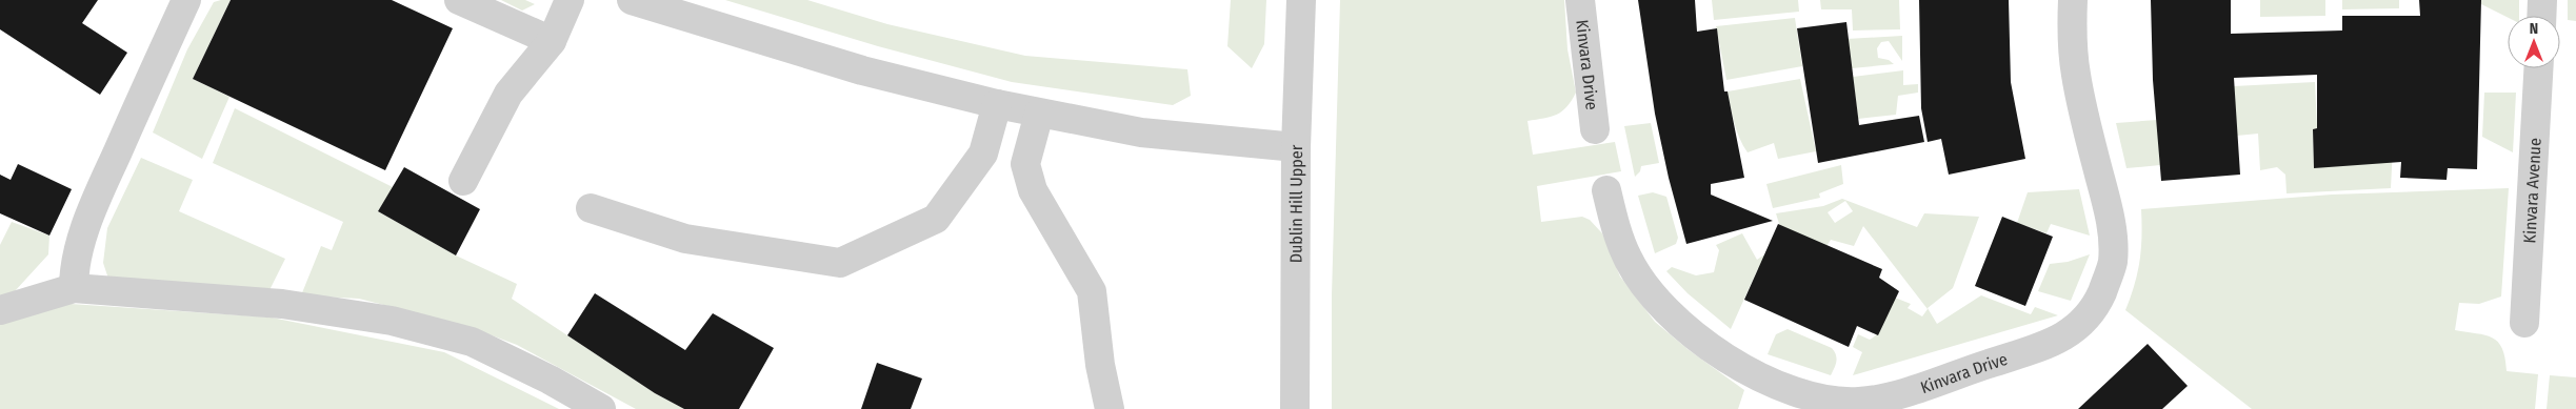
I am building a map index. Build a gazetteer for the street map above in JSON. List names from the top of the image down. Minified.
{"streets":{"street":["Kinvara Drive","Kinvara Avenue","Dublin Hill Upper"]},"north":"top"}
